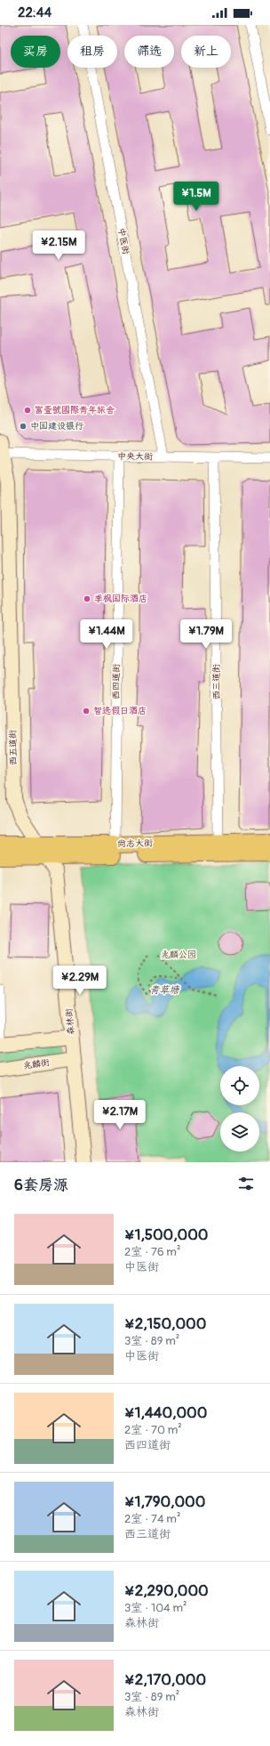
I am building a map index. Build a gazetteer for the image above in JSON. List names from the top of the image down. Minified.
{"streets":{"main road":["西五道街","尚志大街","森林街","兆麟街"],"street":["中医街","中央大街","西四道街","西三道街"]},"crossings":[["中医街","中央大街"],["中央大街","西四道街"],["中央大街","西三道街"],["中央大街","西五道街"],["西四道街","尚志大街"],["西三道街","尚志大街"],["西五道街","尚志大街"],["西五道街","森林街"],["尚志大街","森林街"],["森林街","兆麟街"]],"water":["青草塘"],"parks":["兆麟公园"],"places":["富壹號國際青年旅舍","中国建设银行","季枫国际酒店","智选假日酒店"],"page":{"status":"22:44","chip":["买房","租房","筛选","新上"],"price":["¥1.5M","¥2.15M","¥1.44M","¥1.79M","¥2.29M","¥2.17M"],"heading":"6套房源","list":[{"name":"¥1,500,000","note":"2室 · 76 m² · 中医街"},{"name":"¥2,150,000","note":"3室 · 89 m² · 中医街"},{"name":"¥1,440,000","note":"2室 · 70 m² · 西四道街"},{"name":"¥1,790,000","note":"2室 · 74 m² · 西三道街"},{"name":"¥2,290,000","note":"3室 · 104 m² · 森林街"},{"name":"¥2,170,000","note":"3室 · 89 m² · 森林街"}]}}
